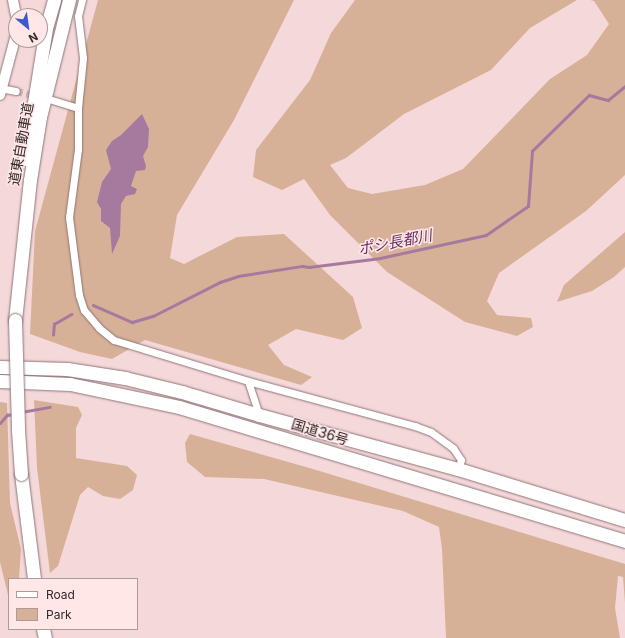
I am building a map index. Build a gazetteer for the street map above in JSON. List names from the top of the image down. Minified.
{"streets":{"highway":["道東自動車道","国道36号"]},"water":["ポシ長都川"],"legend":["Road","Park"],"north":"bottom right"}
